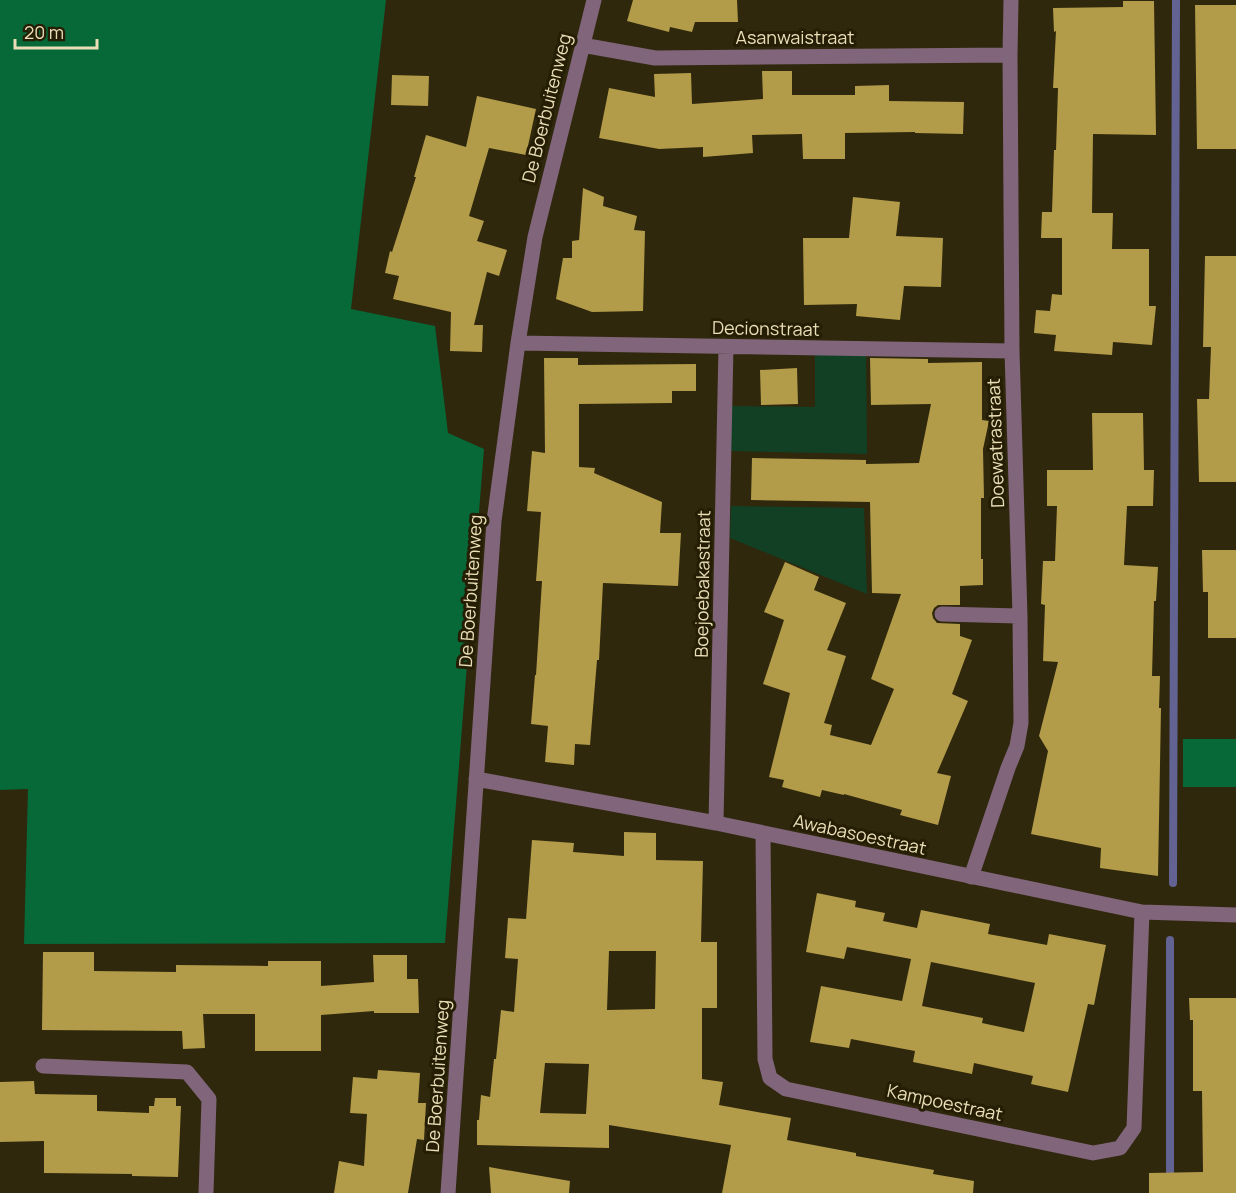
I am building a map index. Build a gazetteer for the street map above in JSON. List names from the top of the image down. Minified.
{"streets":{"street":["Asanwaistraat","De Boerbuitenweg","Decionstraat","Doewatrastraat","Boejoebakastraat","Awabasoestraat","Kampoestraat"]},"crossings":[["Asanwaistraat","De Boerbuitenweg"],["Asanwaistraat","Doewatrastraat"],["De Boerbuitenweg","Decionstraat"],["De Boerbuitenweg","Awabasoestraat"],["Decionstraat","Doewatrastraat"],["Decionstraat","Boejoebakastraat"],["Doewatrastraat","Awabasoestraat"],["Boejoebakastraat","Awabasoestraat"],["Awabasoestraat","Kampoestraat"]],"scale_bar":"20 m"}
